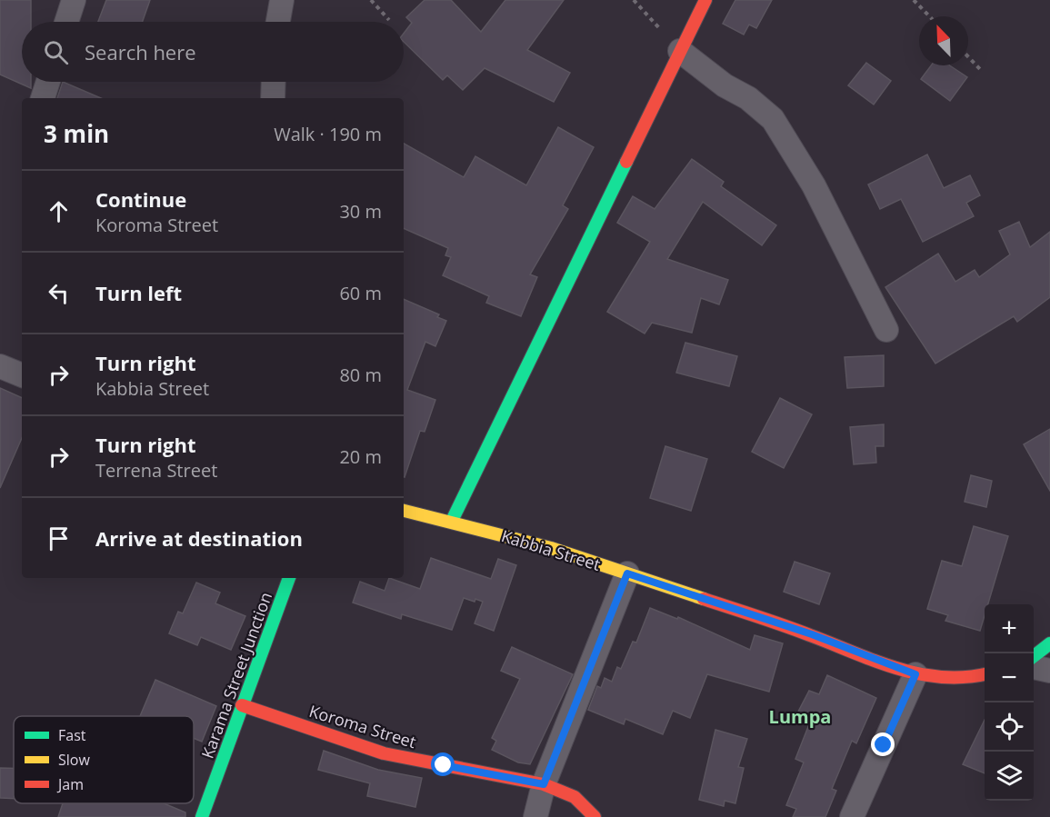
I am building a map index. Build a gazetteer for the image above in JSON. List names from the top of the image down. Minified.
{"streets":{"street":["Kabbia Street","Karama Street Junction","Koroma Street"]},"crossings":[["Karama Street Junction","Koroma Street"]],"districts":["Lumpa"],"legend":["Fast","Slow","Jam"],"north":"top left","page":{"search":"Search here","heading":["3 min","Walk · 190 m"],"list":[["Continue","Koroma Street","30 m"],["Turn left","60 m"],["Turn right","Kabbia Street","80 m"],["Turn right","Terrena Street","20 m"],"Arrive at destination"],"map_buttons":["+","−"]}}
